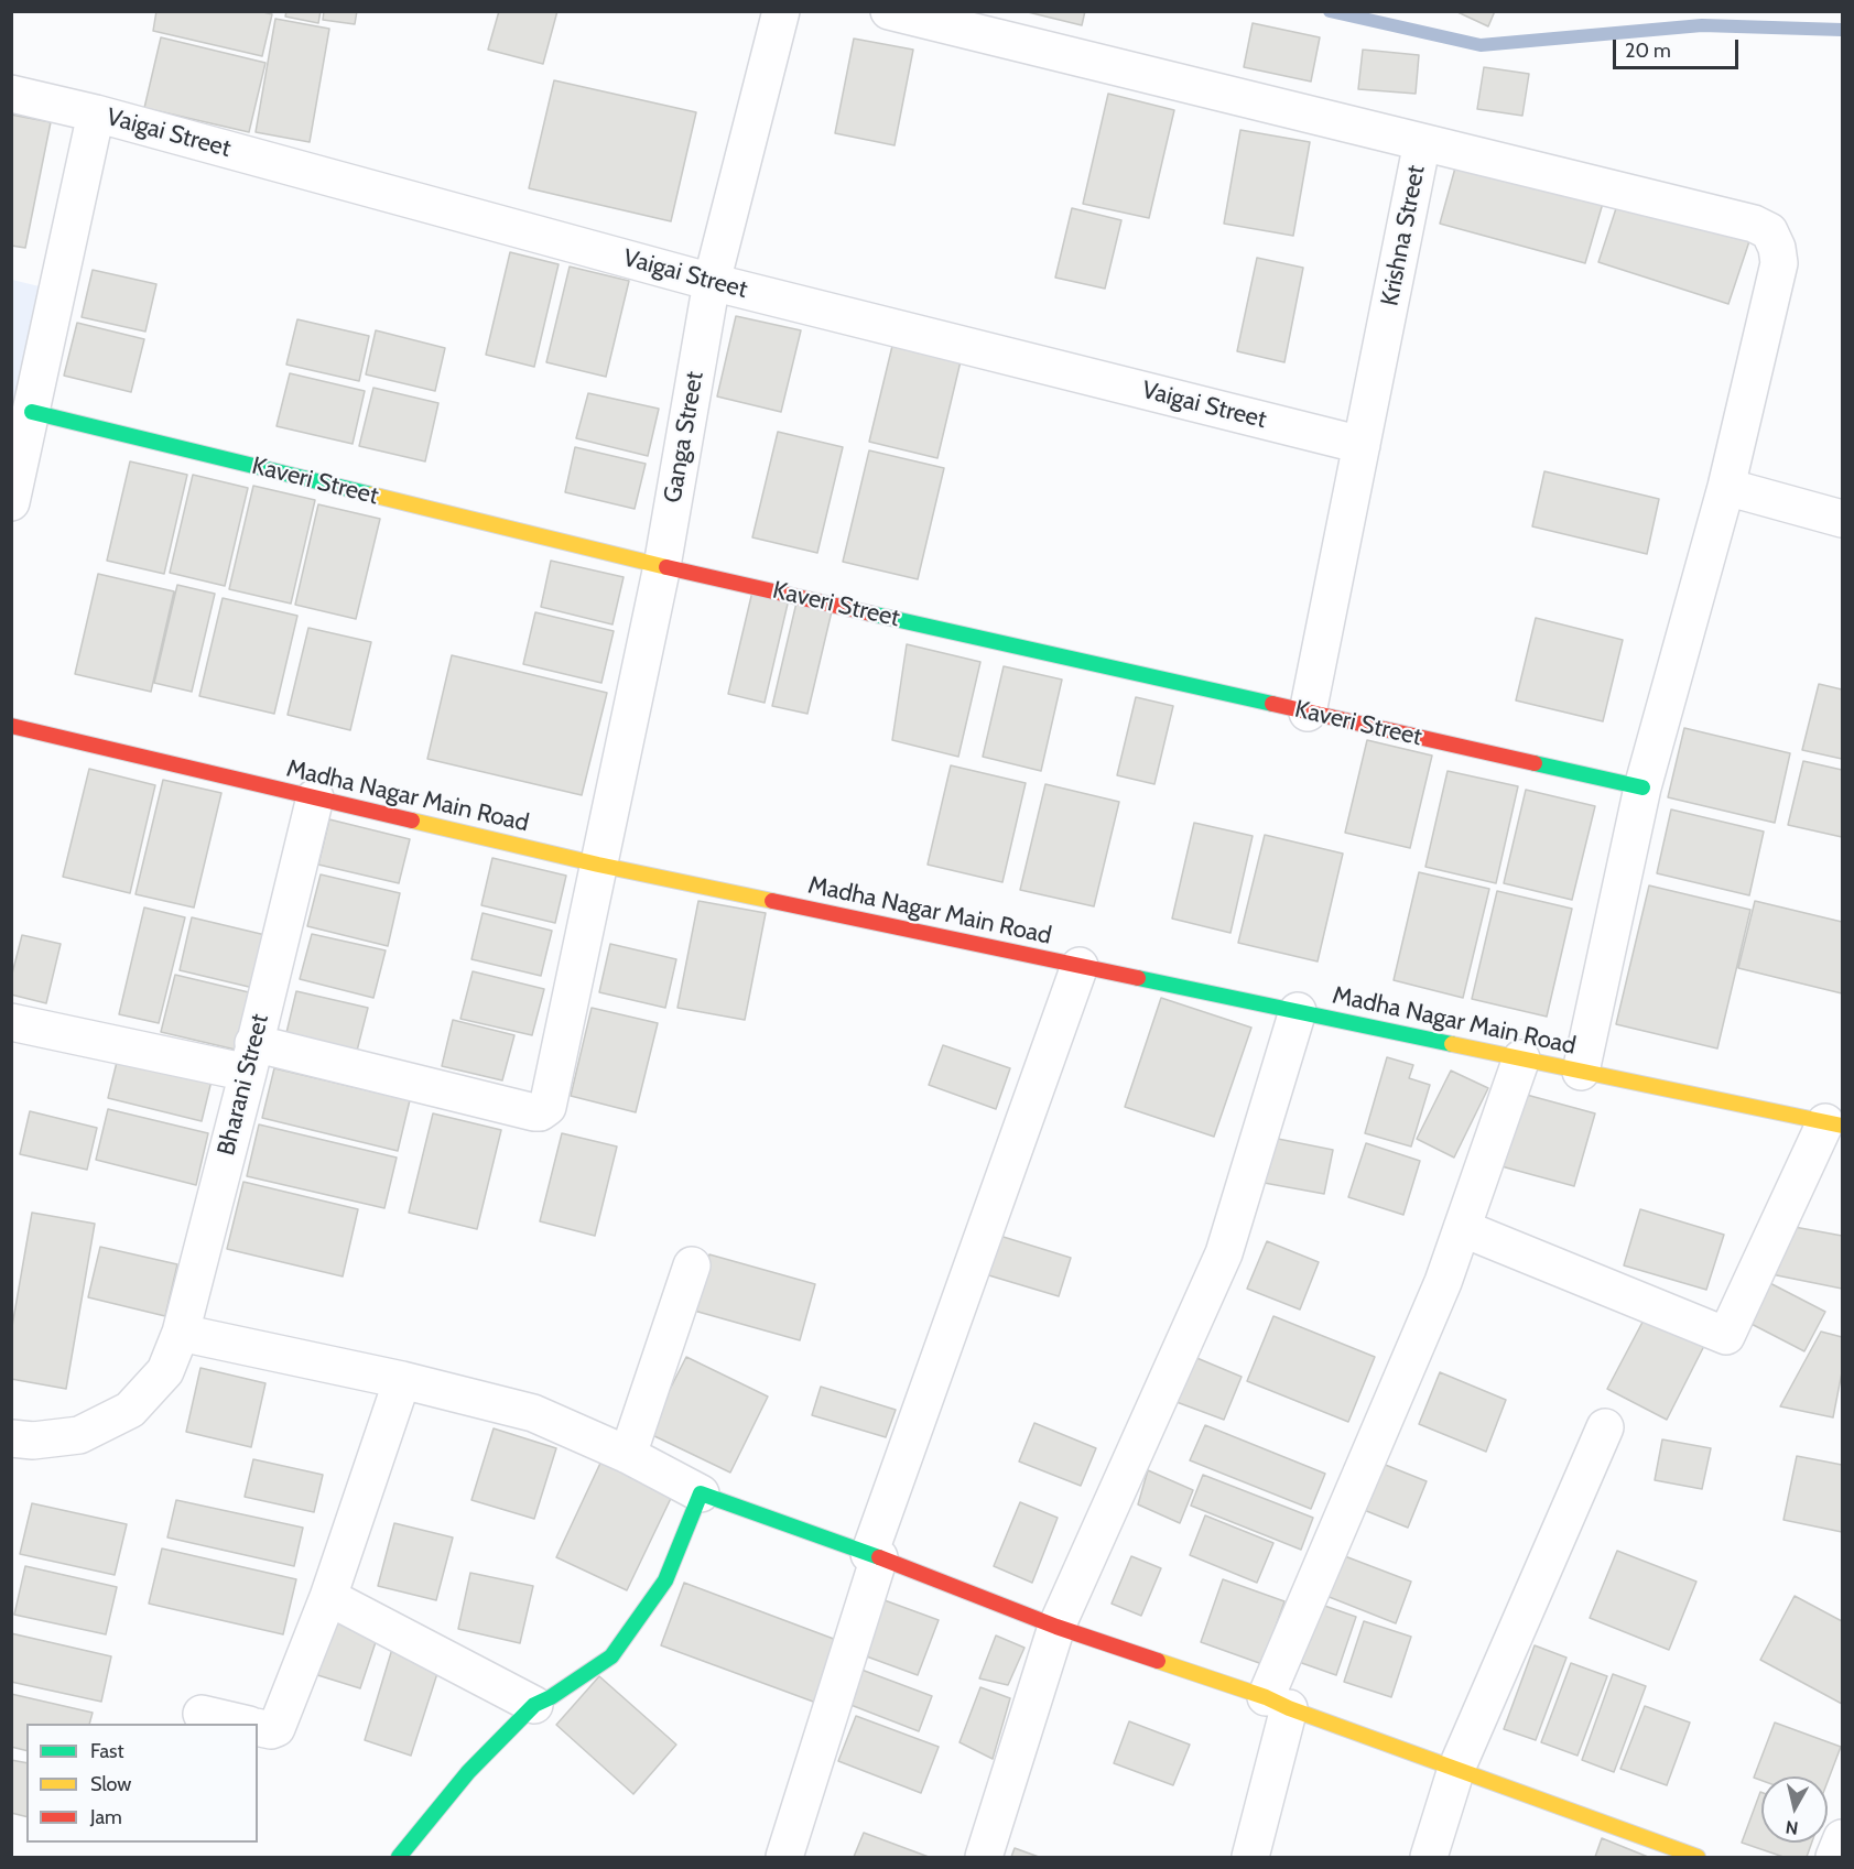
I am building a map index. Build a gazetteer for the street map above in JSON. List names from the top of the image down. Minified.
{"streets":{"street":["Vaigai Street","Krishna Street","Ganga Street","Kaveri Street","Madha Nagar Main Road","Bharani Street"]},"crossings":[["Vaigai Street","Krishna Street"],["Vaigai Street","Ganga Street"],["Krishna Street","Kaveri Street"],["Ganga Street","Kaveri Street"],["Ganga Street","Madha Nagar Main Road"],["Ganga Street","Bharani Street"],["Madha Nagar Main Road","Bharani Street"]],"legend":["Fast","Slow","Jam"],"scale_bar":"20 m","north":"bottom"}
